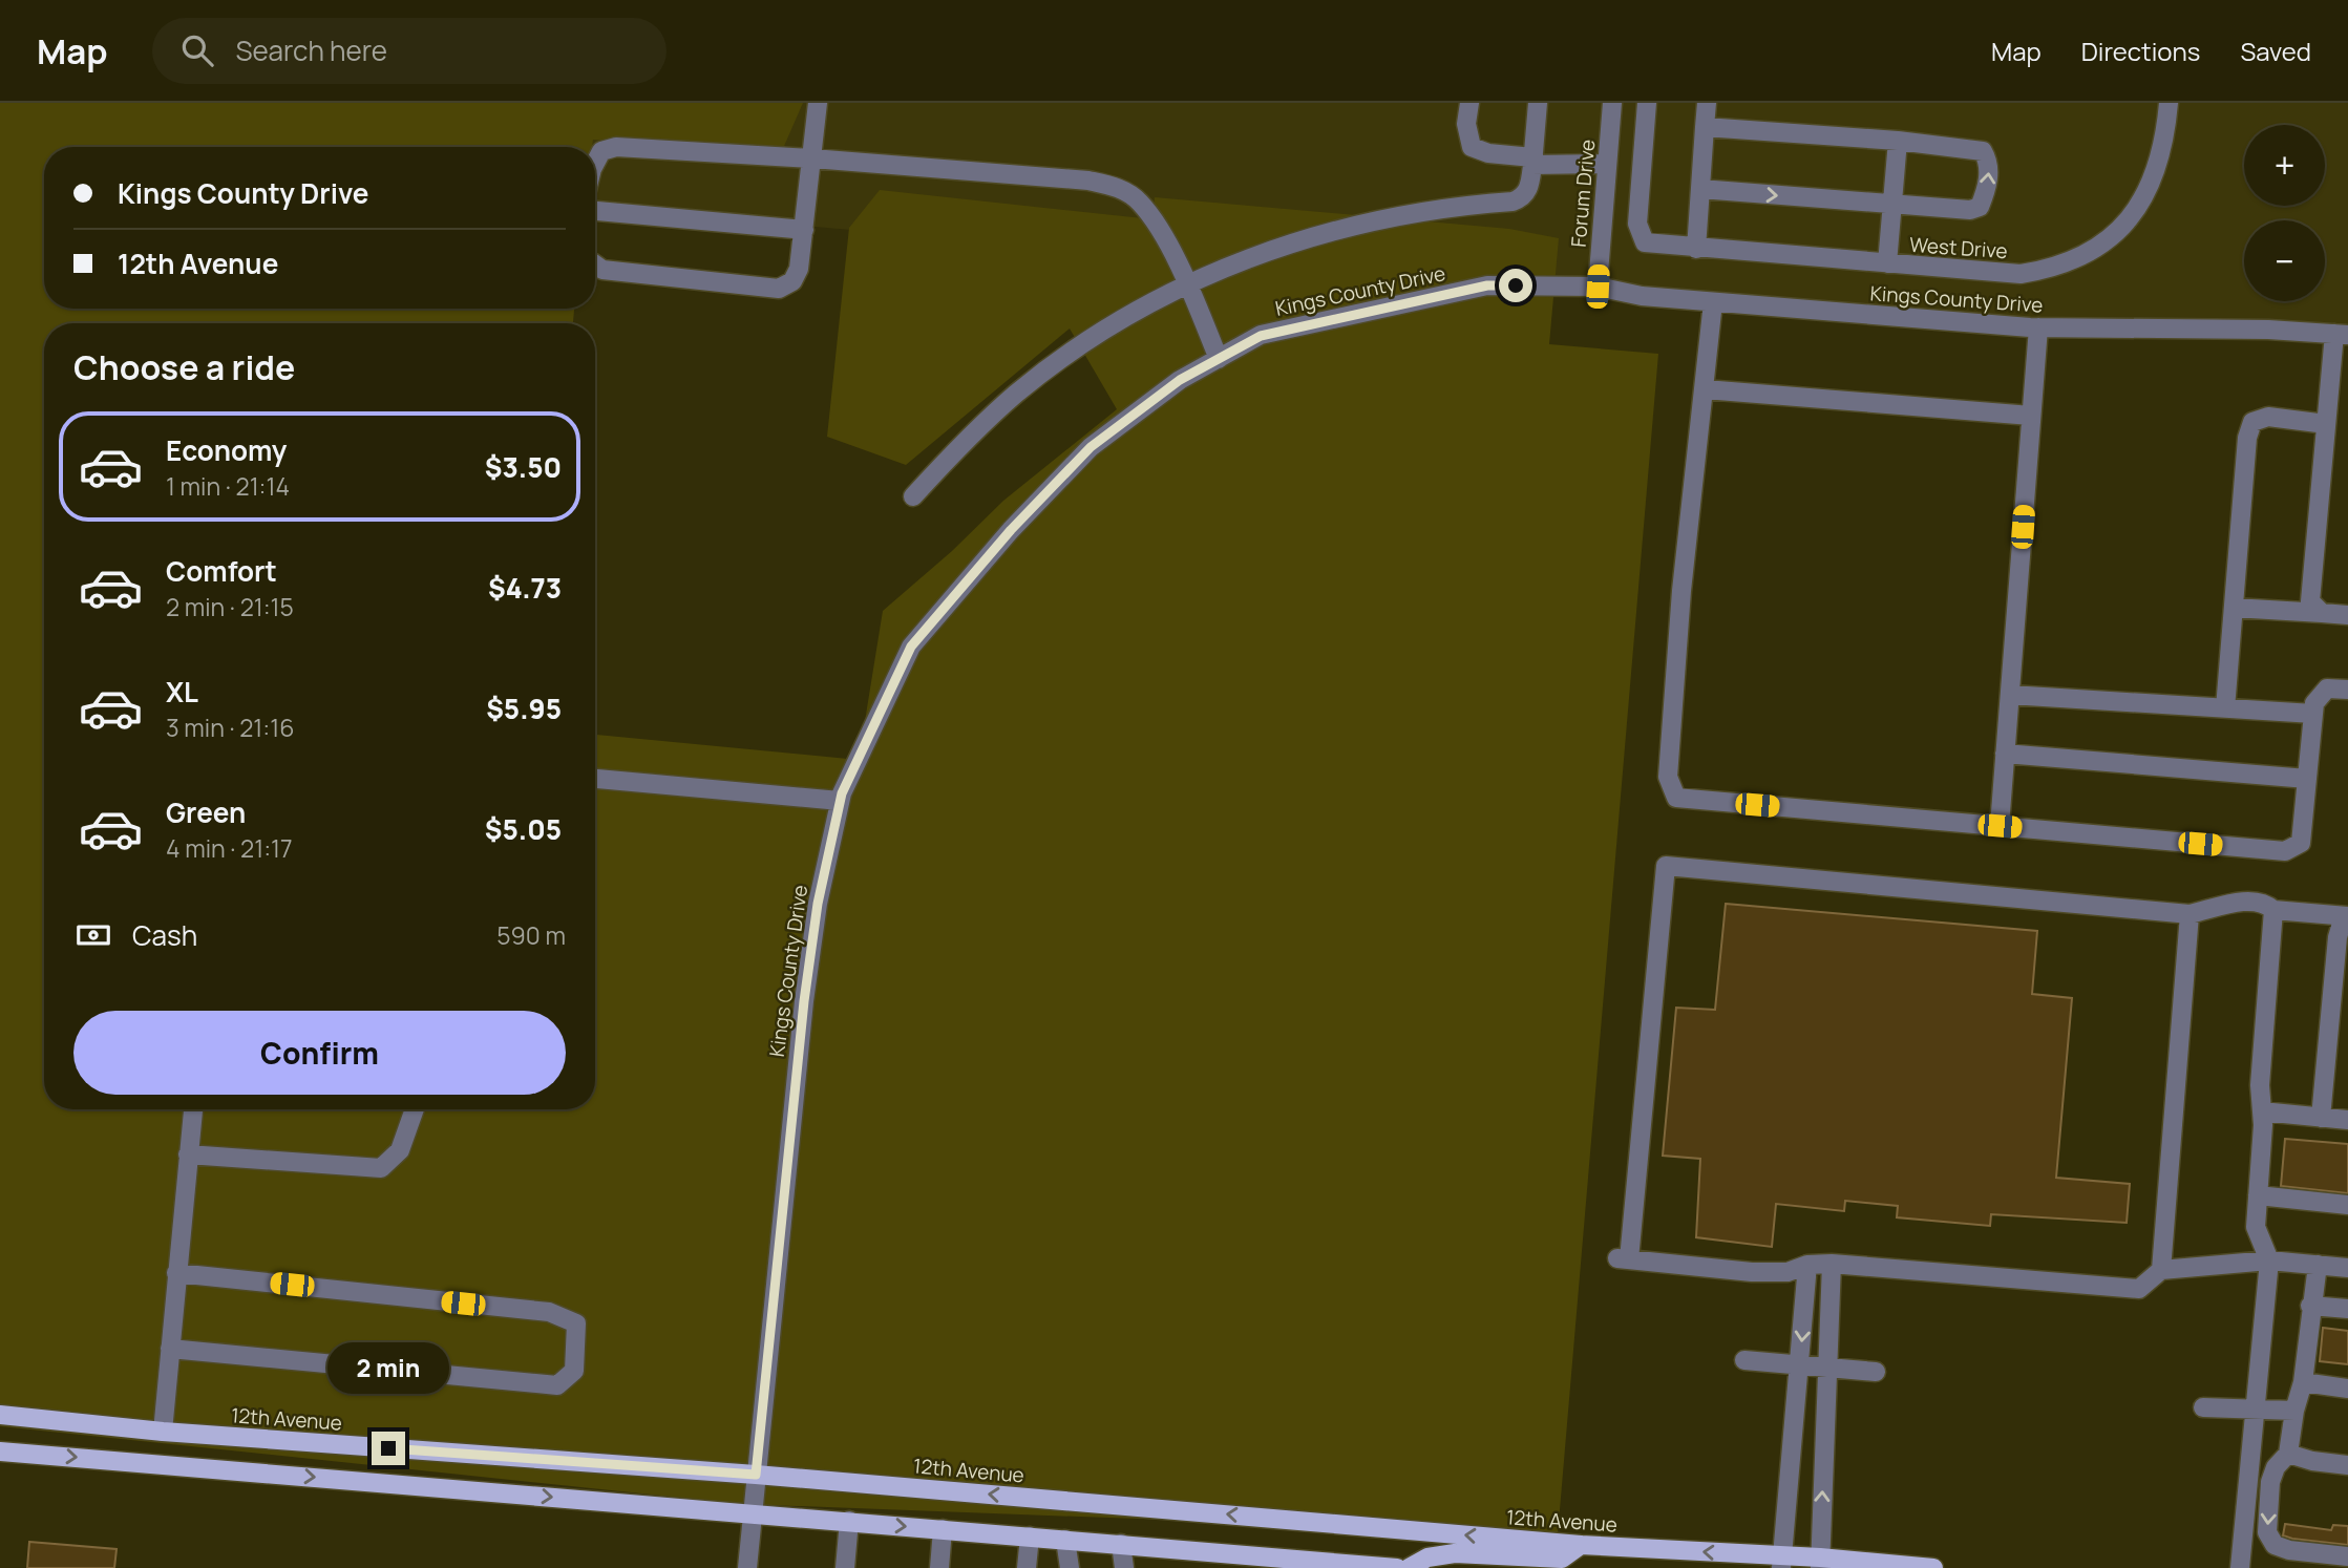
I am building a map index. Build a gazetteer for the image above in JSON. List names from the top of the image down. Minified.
{"streets":{"main road":["12th Avenue"],"street":["Forum Drive","West Drive","Kings County Drive"]},"crossings":[["Forum Drive","Kings County Drive"],["Kings County Drive","12th Avenue"]],"page":{"header":"Map","search":"Search here","nav":["Map","Directions","Saved"],"map_buttons":["+","−"],"banner":["Kings County Drive","12th Avenue"],"heading":"Choose a ride","list":[{"name":"Economy","note":"1 min · 21:14","value":"$3.50"},{"name":"Comfort","note":"2 min · 21:15","value":"$4.73"},{"name":"XL","note":"3 min · 21:16","value":"$5.95"},{"name":"Green","note":"4 min · 21:17","value":"$5.05"}],"pay":["Cash","590 m"],"buttons":"Confirm","bubble":"2 min"}}
